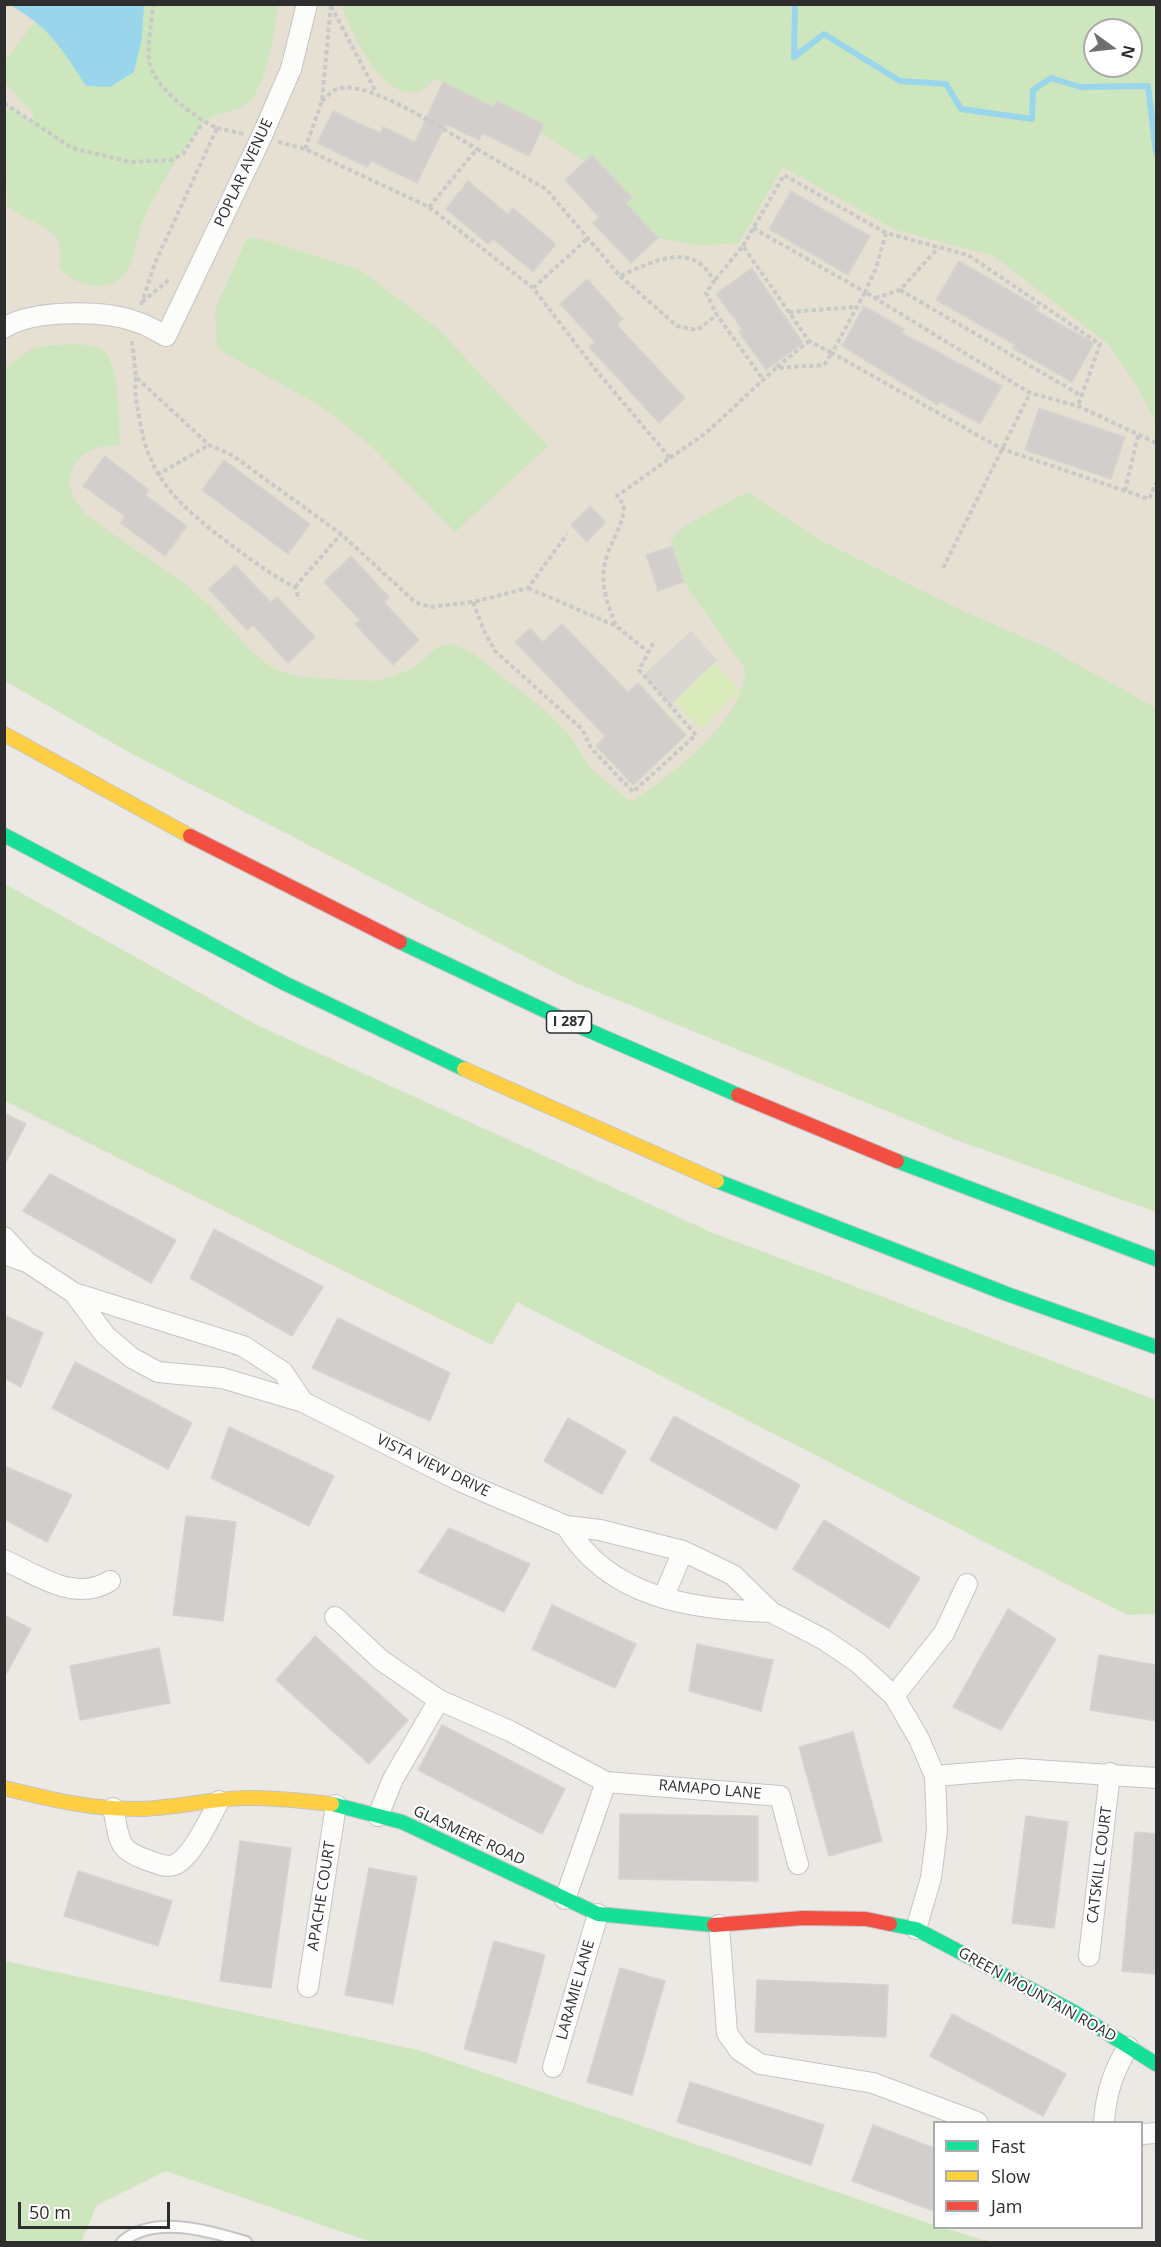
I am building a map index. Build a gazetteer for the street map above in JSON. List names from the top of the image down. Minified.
{"streets":{"main road":["I 287","GLASMERE ROAD","GREEN MOUNTAIN ROAD"],"street":["POPLAR AVENUE","VISTA VIEW DRIVE","RAMAPO LANE","CATSKILL COURT","APACHE COURT","LARAMIE LANE"]},"crossings":[["VISTA VIEW DRIVE","GLASMERE ROAD"],["VISTA VIEW DRIVE","GREEN MOUNTAIN ROAD"],["GLASMERE ROAD","APACHE COURT"],["GLASMERE ROAD","LARAMIE LANE"],["GLASMERE ROAD","GREEN MOUNTAIN ROAD"]],"legend":["Fast","Slow","Jam"],"scale_bar":"50 m","north":"right"}
